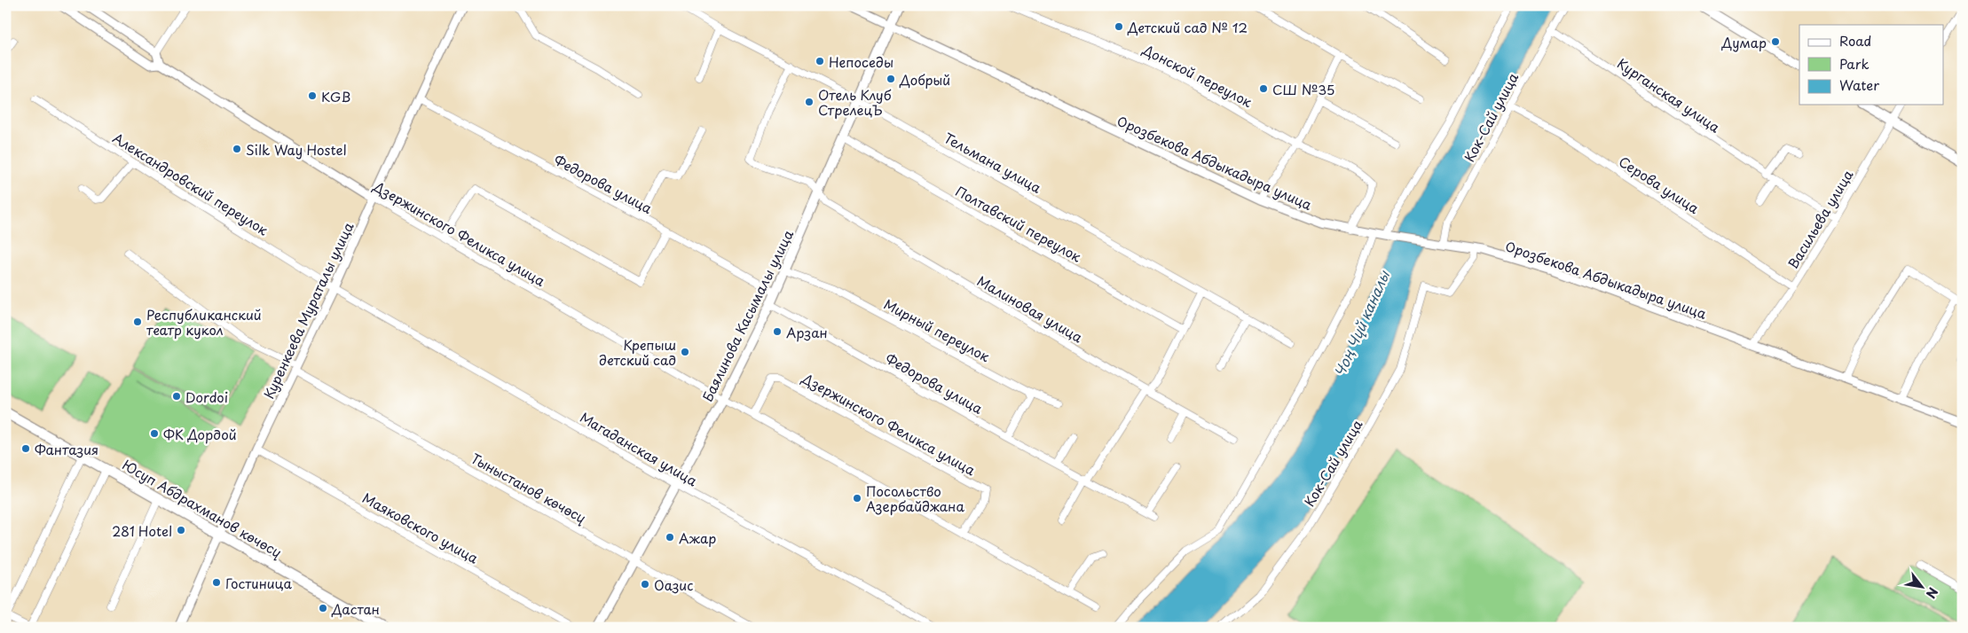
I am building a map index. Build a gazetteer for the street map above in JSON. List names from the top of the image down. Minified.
{"streets":{"main road":["Баялинова Касымалы улица","Юсуп Абдрахманов көчөсү"],"street":["Донской переулок","Курганская улица","Кок-Сай улица","Тельмана улица","Орозбекова Абдыкадыра улица","Александровский переулок","Федорова улица","Серова улица","Васильева улица","Полтавский переулок","Дзержинского Феликса улица","Малиновая улица","Куренкеева Мураталы улица","Мирный переулок","Магаданская улица","Тыныстанов көчөсү","Маяковского улица"]},"crossings":[["Донской переулок","Орозбекова Абдыкадыра улица"],["Курганская улица","Кок-Сай улица"],["Курганская улица","Васильева улица"],["Кок-Сай улица","Орозбекова Абдыкадыра улица"],["Кок-Сай улица","Серова улица"],["Тельмана улица","Малиновая улица"],["Тельмана улица","Баялинова Касымалы улица"],["Орозбекова Абдыкадыра улица","Васильева улица"],["Орозбекова Абдыкадыра улица","Баялинова Касымалы улица"],["Александровский переулок","Куренкеева Мураталы улица"],["Александровский переулок","Магаданская улица"],["Федорова улица","Куренкеева Мураталы улица"],["Федорова улица","Баялинова Касымалы улица"],["Серова улица","Васильева улица"],["Полтавский переулок","Баялинова Касымалы улица"],["Дзержинского Феликса улица","Куренкеева Мураталы улица"],["Дзержинского Феликса улица","Баялинова Касымалы улица"],["Малиновая улица","Баялинова Касымалы улица"],["Куренкеева Мураталы улица","Магаданская улица"],["Куренкеева Мураталы улица","Тыныстанов көчөсү"],["Куренкеева Мураталы улица","Юсуп Абдрахманов көчөсү"],["Куренкеева Мураталы улица","Маяковского улица"],["Баялинова Касымалы улица","Мирный переулок"],["Баялинова Касымалы улица","Магаданская улица"],["Баялинова Касымалы улица","Тыныстанов көчөсү"]],"water":["Чоң Чүй каналы"],"places":["Детский сад № 12","Думар","Непоседы","Добрый","СШ №35","KGB","Отель Клуб СтрелецЪ","Silk Way Hostel","Республиканский театр кукол","Арзан","Крепыш детский сад","Dordoi","ФК Дордой","Фантазия","Посольство Азербайджана","281 Hotel","Ажар","Гостиница","Оазис","Дастан"],"legend":["Road","Park","Water"],"north":"bottom right"}
